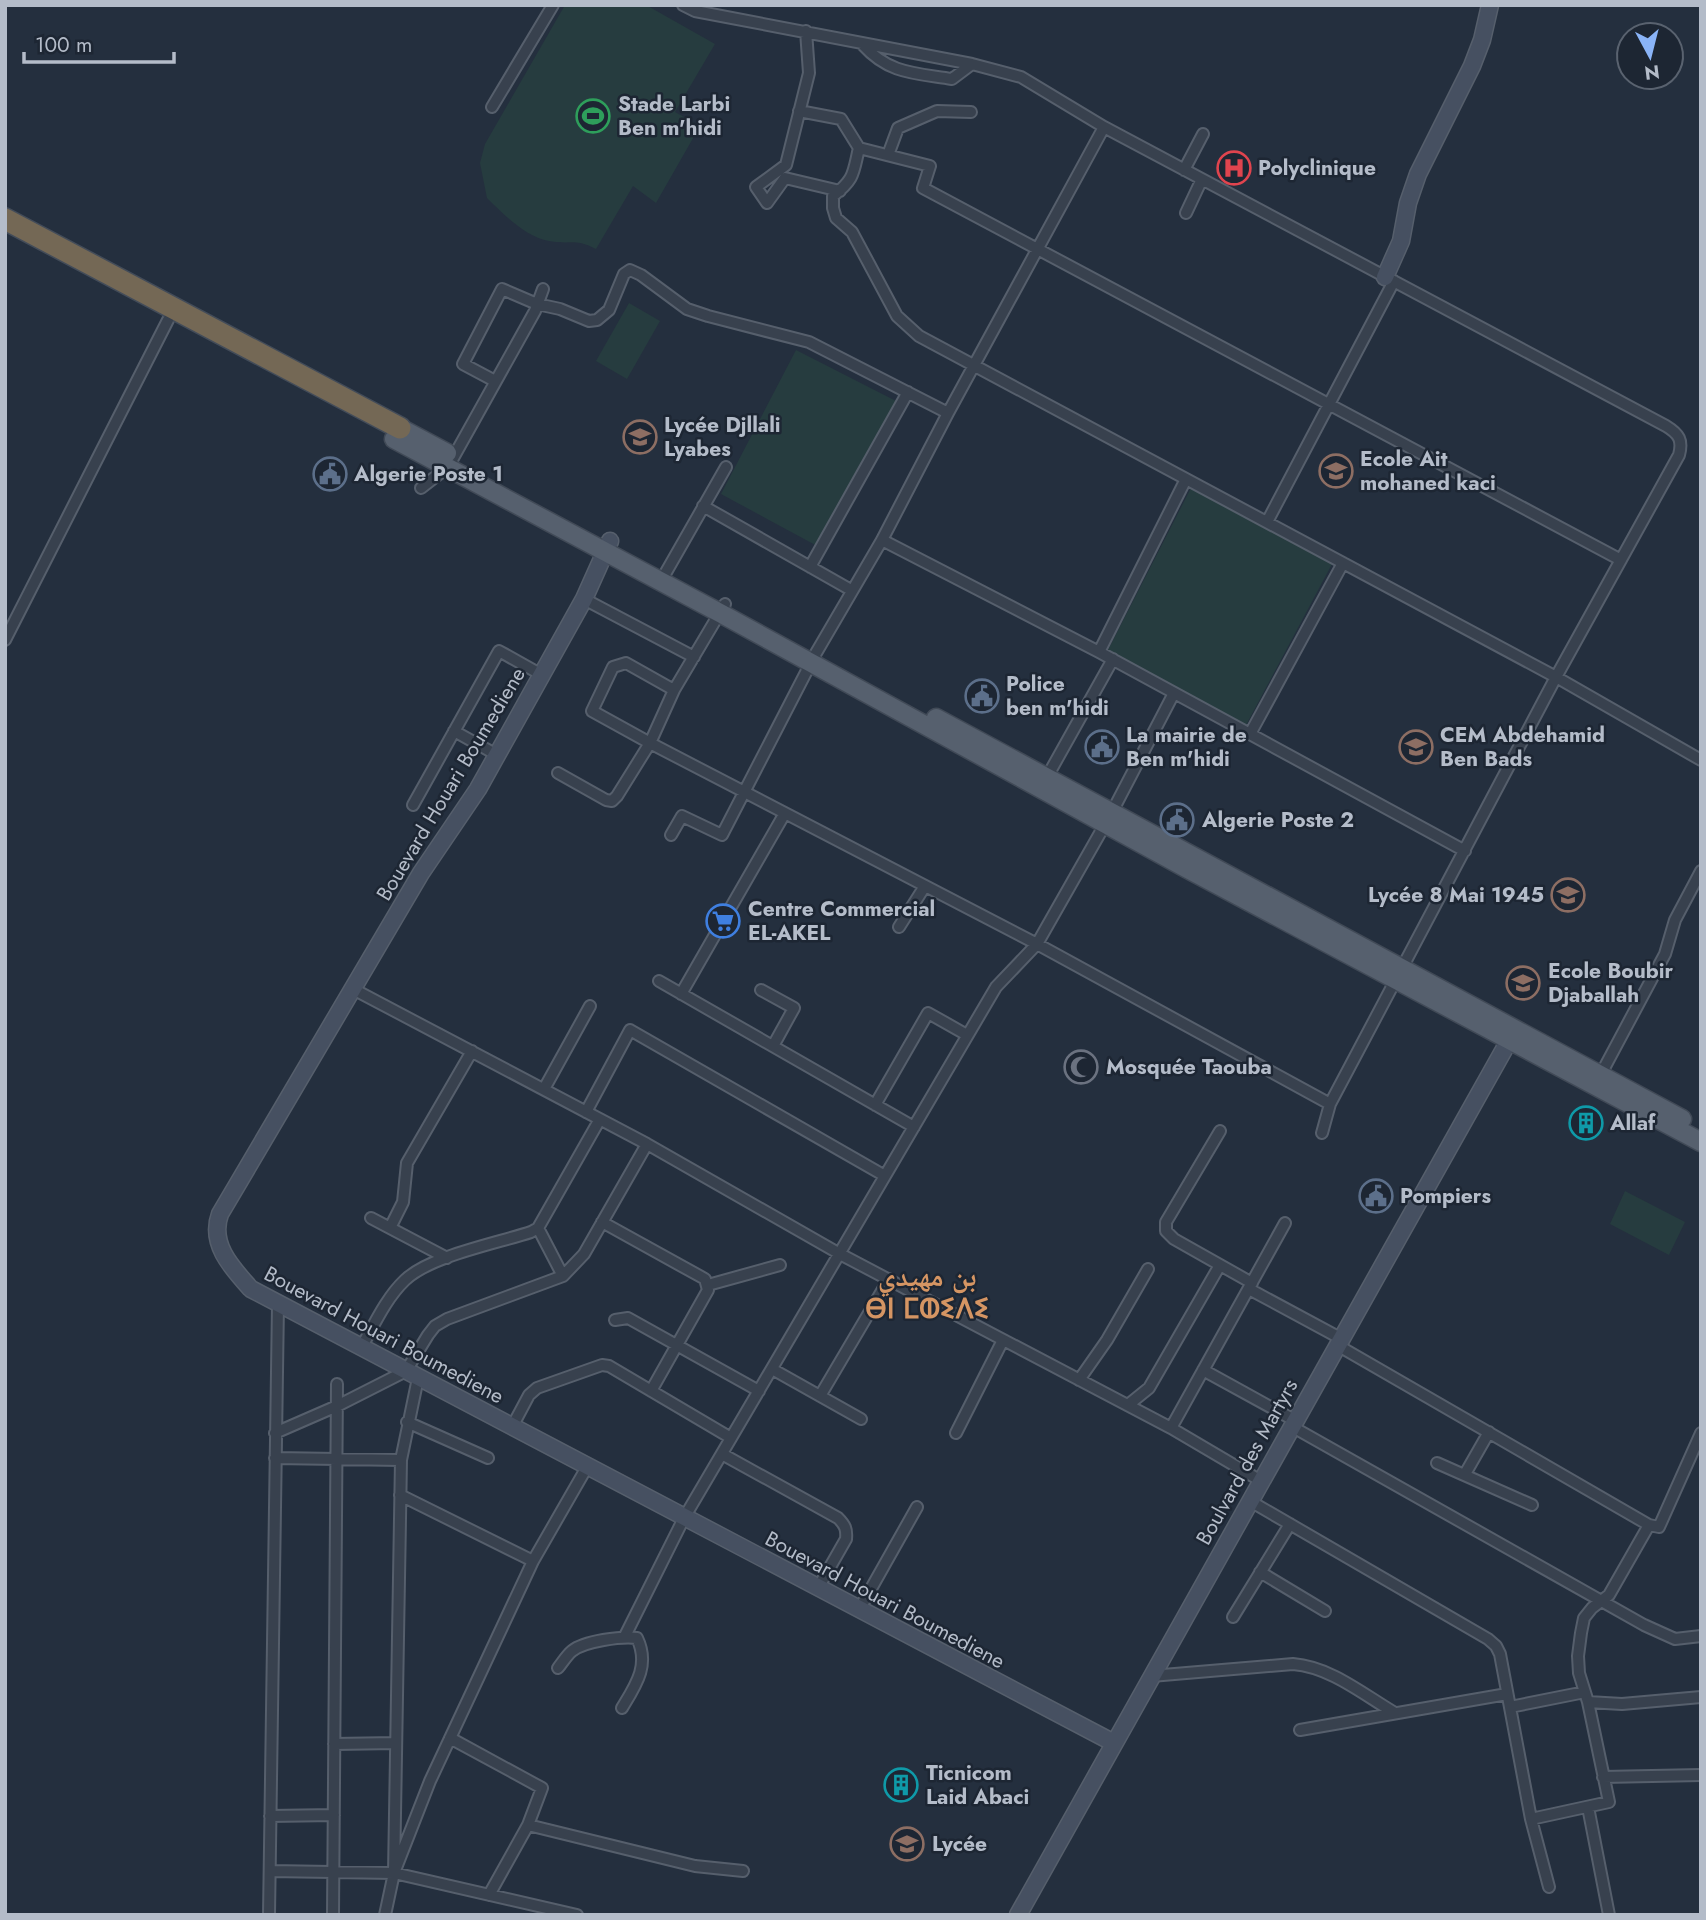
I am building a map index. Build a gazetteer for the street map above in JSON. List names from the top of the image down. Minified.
{"streets":{"street":["Bouevard Houari Boumediene","Boulvard des Martyrs"]},"crossings":[["Bouevard Houari Boumediene","Boulvard des Martyrs"]],"districts":["بن مهيدي ⴱⵏ ⵎⵀⵉⴷⵉ"],"places":{"sports":["Stade Larbi Ben m'hidi"],"hospital":["Polyclinique"],"school or university":["Lycée Djllali Lyabes","Ecole Ait mohaned kaci","CEM Abdehamid Ben Bads","Lycée 8 Mai 1945","Ecole Boubir Djaballah","Lycée"],"public building":["Algerie Poste 1","Police ben m'hidi","La mairie de Ben m'hidi","Algerie Poste 2","Pompiers"],"supermarket":["Centre Commercial EL-AKEL"],"mosque":["Mosquée Taouba"],"building":["Allaf","Ticnicom Laid Abaci"]},"scale_bar":"100 m","north":"bottom"}
